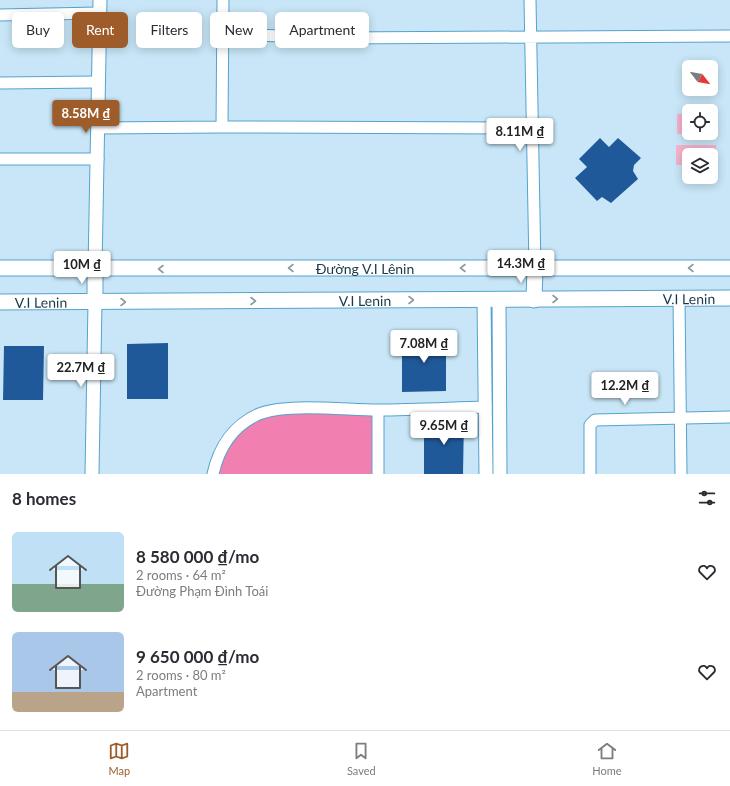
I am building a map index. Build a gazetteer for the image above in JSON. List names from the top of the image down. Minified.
{"streets":{"main road":["Đường V.I Lênin","V.I Lenin"]},"one_way":["Đường V.I Lênin","V.I Lenin"],"north":"bottom right","page":{"chip":["Buy","Rent","Filters","New","Apartment"],"price":["8.58M ₫","8.11M ₫","14.3M ₫","10M ₫","7.08M ₫","22.7M ₫","12.2M ₫","9.65M ₫"],"heading":"8 homes","list":[{"name":"8 580 000 ₫/mo","note":"2 rooms · 64 m² · Đường Phạm Đình Toái"},{"name":"9 650 000 ₫/mo","note":"2 rooms · 80 m² · Apartment"}],"tabs":["Map","Saved","Home"]}}
